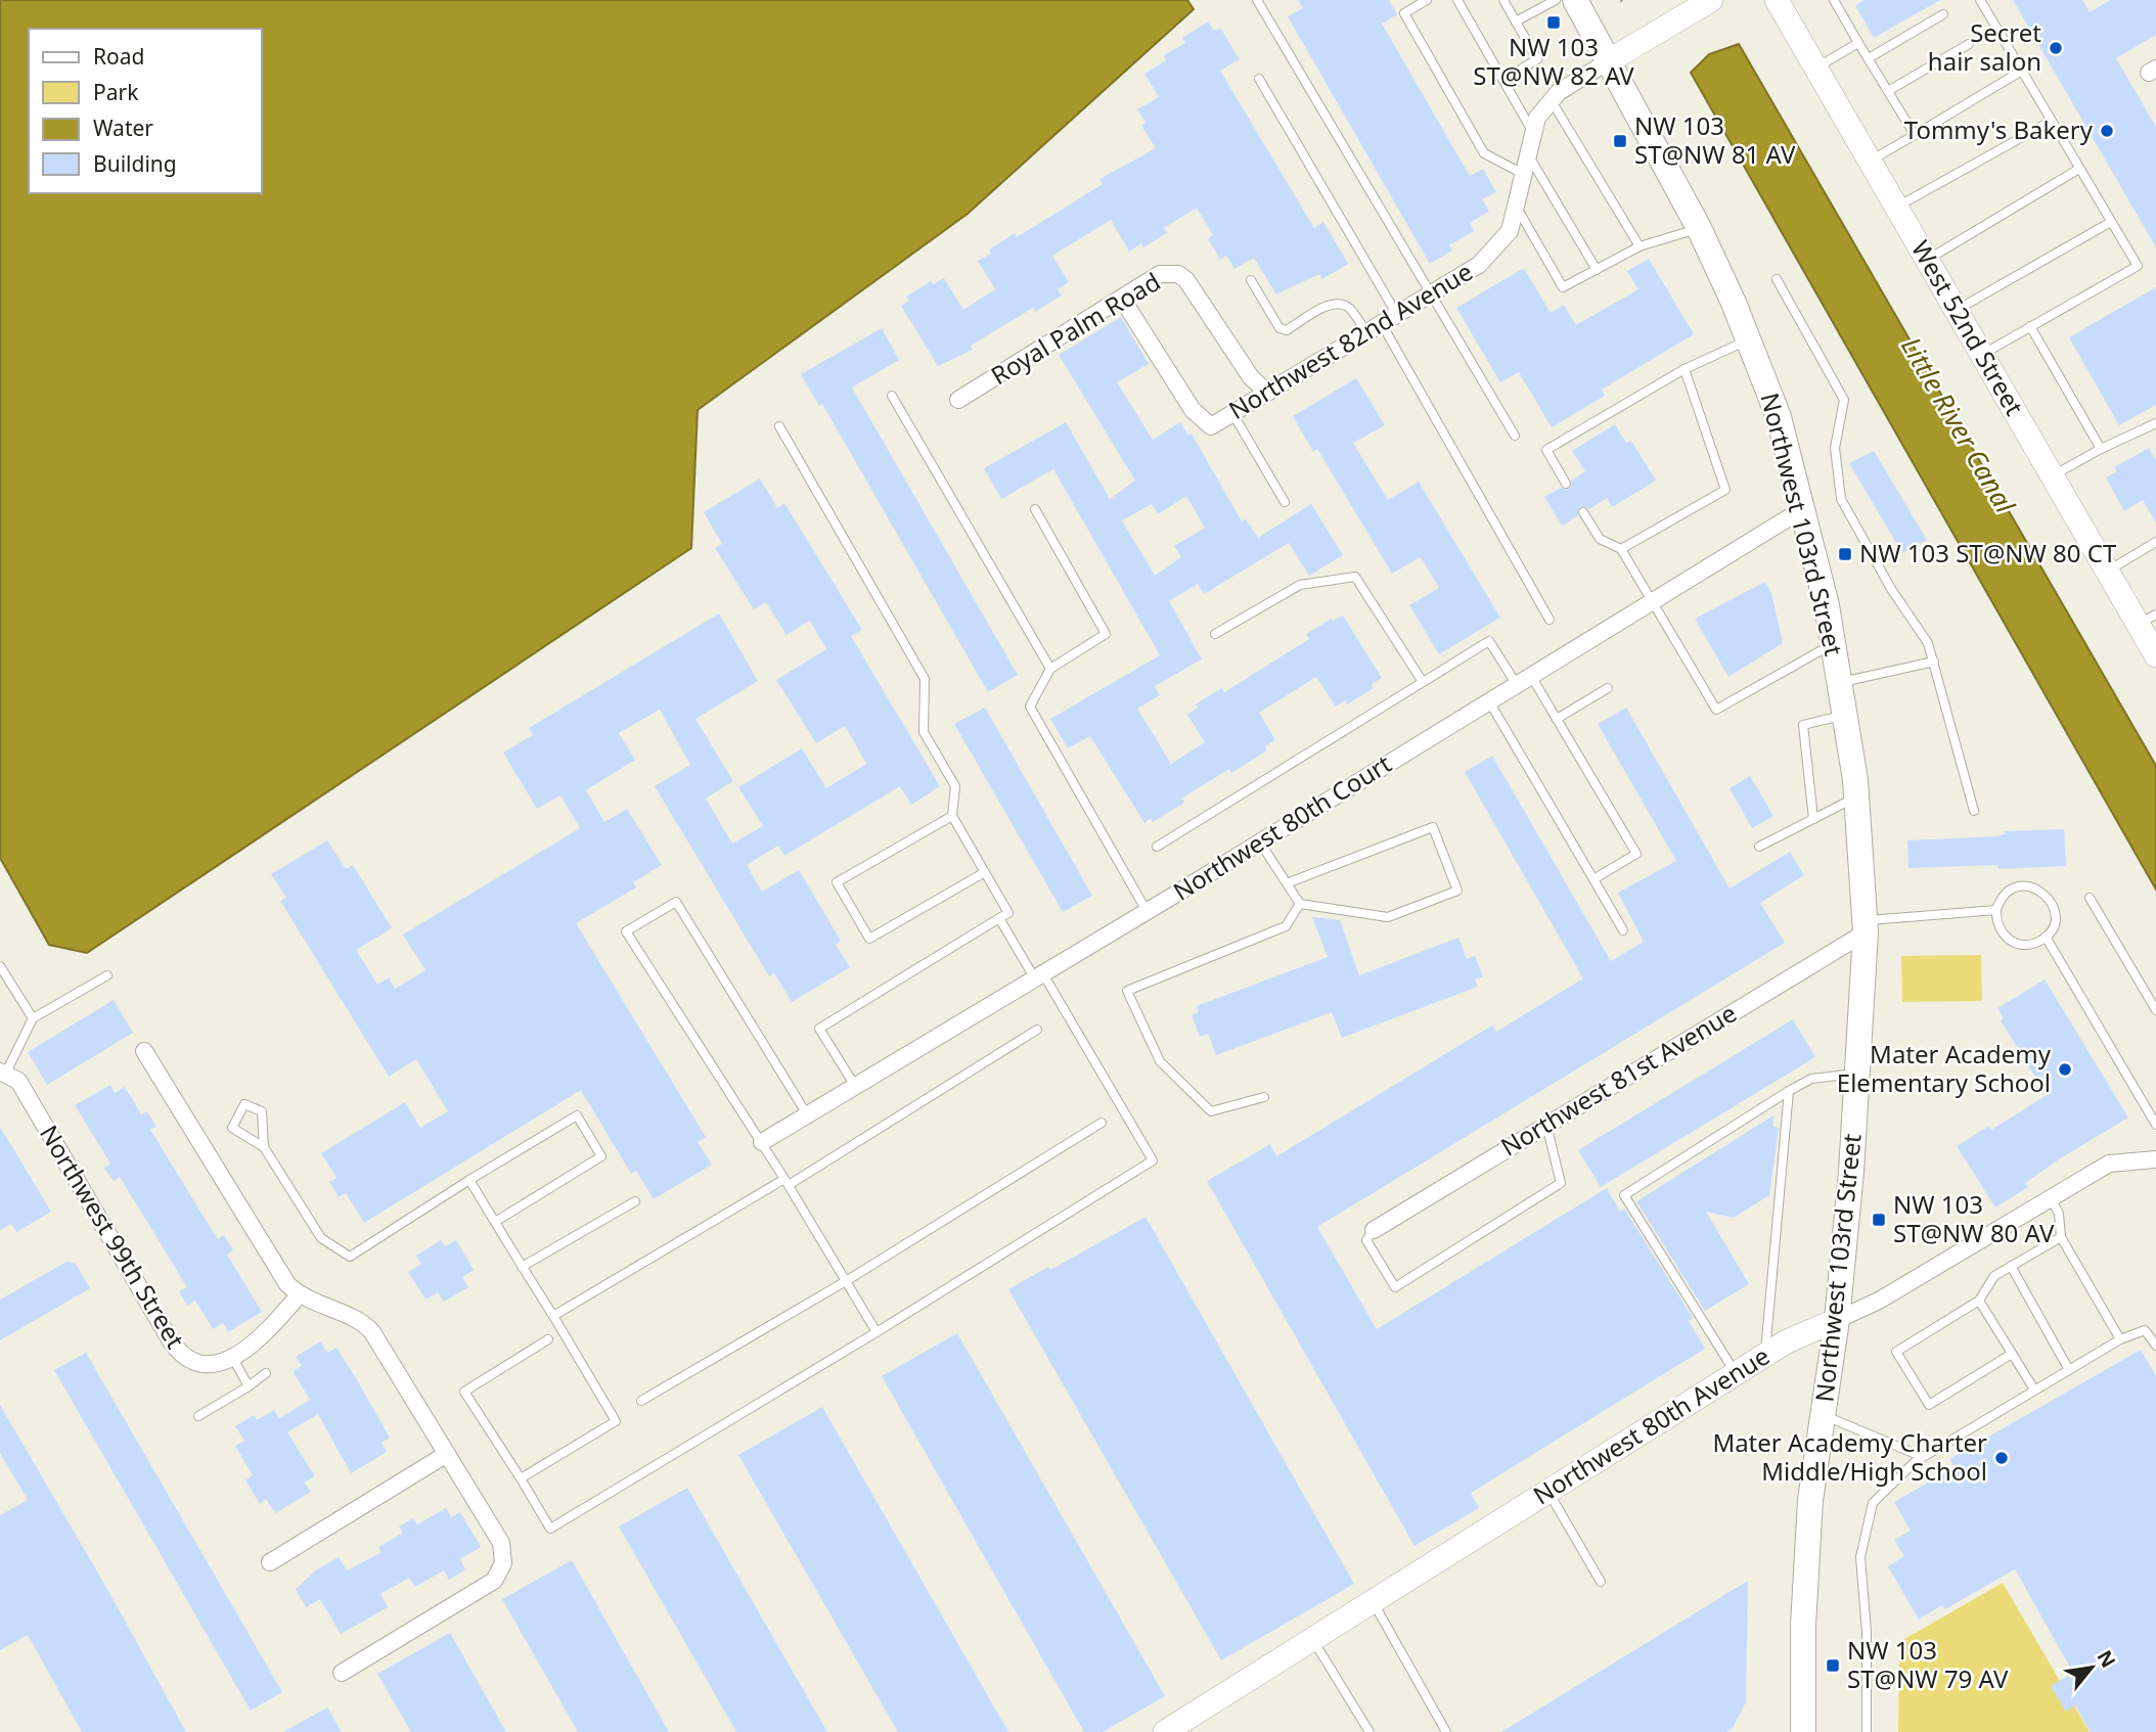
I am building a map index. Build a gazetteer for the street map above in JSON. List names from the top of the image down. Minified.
{"streets":{"main road":["Northwest 103rd Street"],"street":["West 52nd Street","Royal Palm Road","Northwest 82nd Avenue","Northwest 80th Court","Northwest 81st Avenue","Northwest 99th Street","Northwest 80th Avenue"]},"crossings":[["Royal Palm Road","Northwest 82nd Avenue"],["Northwest 82nd Avenue","Northwest 103rd Street"],["Northwest 103rd Street","Northwest 80th Court"],["Northwest 103rd Street","Northwest 81st Avenue"],["Northwest 103rd Street","Northwest 80th Avenue"]],"water":["Little River Canal"],"places":{"transit":["NW 103 ST@NW 82 AV","NW 103 ST@NW 81 AV","NW 103 ST@NW 80 CT","NW 103 ST@NW 80 AV","NW 103 ST@NW 79 AV"],"other":["Secret hair salon","Tommy's Bakery","Mater Academy Elementary School","Mater Academy Charter Middle/High School"]},"legend":["Road","Park","Water","Building"],"north":"top right"}
